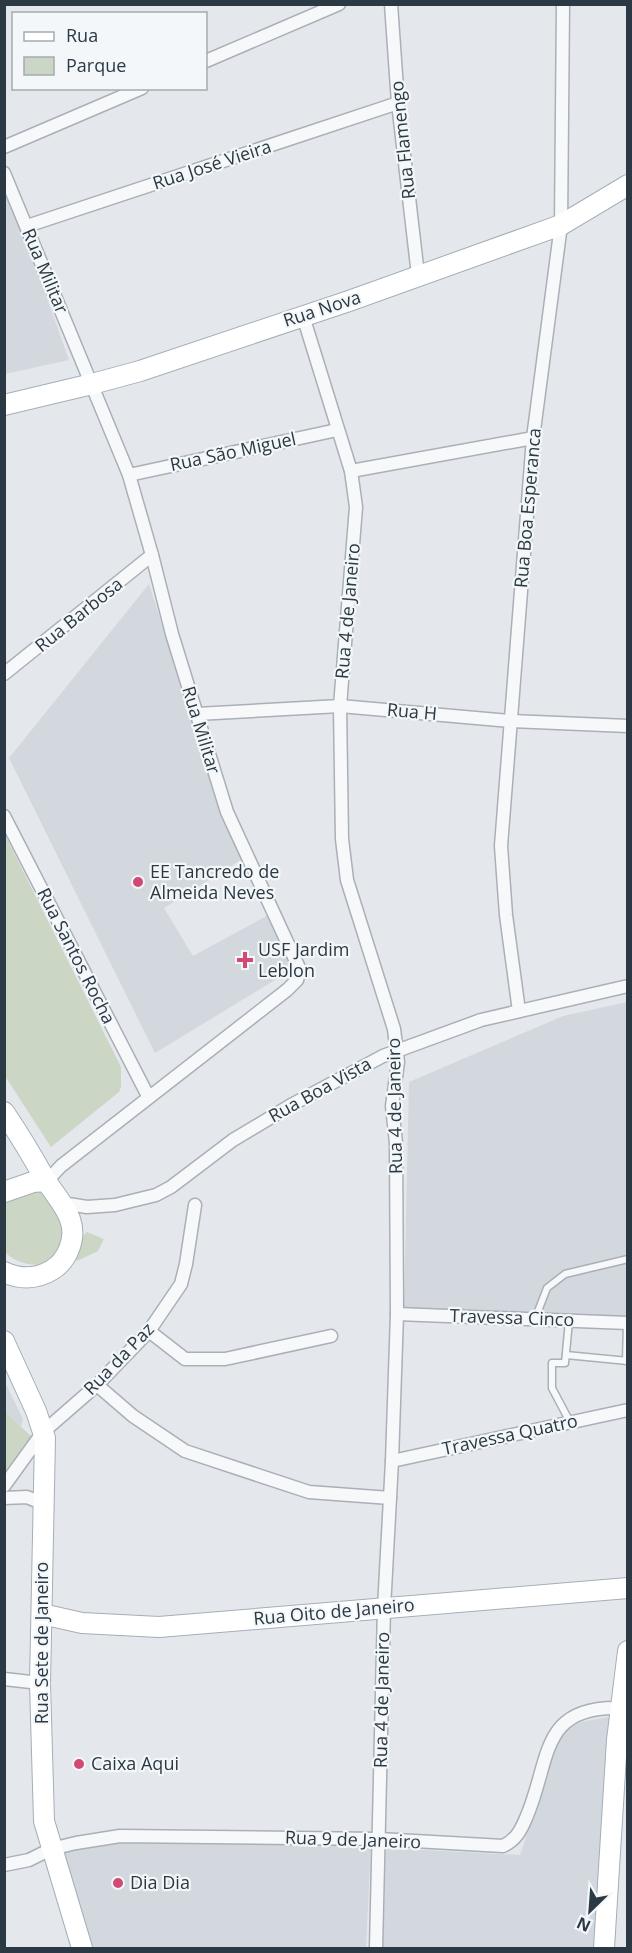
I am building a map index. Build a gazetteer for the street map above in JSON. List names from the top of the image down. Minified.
{"streets":{"main road":["Rua Nova","Rua Oito de Janeiro","Rua Sete de Janeiro"],"street":["Rua Flamengo","Rua José Vieira","Rua Militar","Rua São Miguel","Rua Boa Esperanca","Rua 4 de Janeiro","Rua Barbosa","Rua H","Rua Santos Rocha","Rua Boa Vista","Travessa Cinco","Rua da Paz","Travessa Quatro","Rua 9 de Janeiro"]},"crossings":[["Rua Flamengo","Rua José Vieira"],["Rua Flamengo","Rua Nova"],["Rua José Vieira","Rua Militar"],["Rua Militar","Rua Nova"],["Rua Militar","Rua São Miguel"],["Rua Militar","Rua Barbosa"],["Rua Militar","Rua H"],["Rua Militar","Rua Santos Rocha"],["Rua Nova","Rua Boa Esperanca"],["Rua Nova","Rua 4 de Janeiro"],["Rua São Miguel","Rua 4 de Janeiro"],["Rua Boa Esperanca","Rua H"],["Rua Boa Esperanca","Rua Boa Vista"],["Rua 4 de Janeiro","Rua H"],["Rua 4 de Janeiro","Rua Boa Vista"],["Rua 4 de Janeiro","Travessa Cinco"],["Rua 4 de Janeiro","Travessa Quatro"],["Rua 4 de Janeiro","Rua Oito de Janeiro"],["Rua 4 de Janeiro","Rua 9 de Janeiro"],["Rua da Paz","Rua Sete de Janeiro"],["Rua Oito de Janeiro","Rua Sete de Janeiro"],["Rua Sete de Janeiro","Rua 9 de Janeiro"]],"places":{"other":["EE Tancredo de Almeida Neves","Caixa Aqui","Dia Dia"],"health":["USF Jardim Leblon"]},"legend":["Rua","Parque"],"north":"bottom left"}
